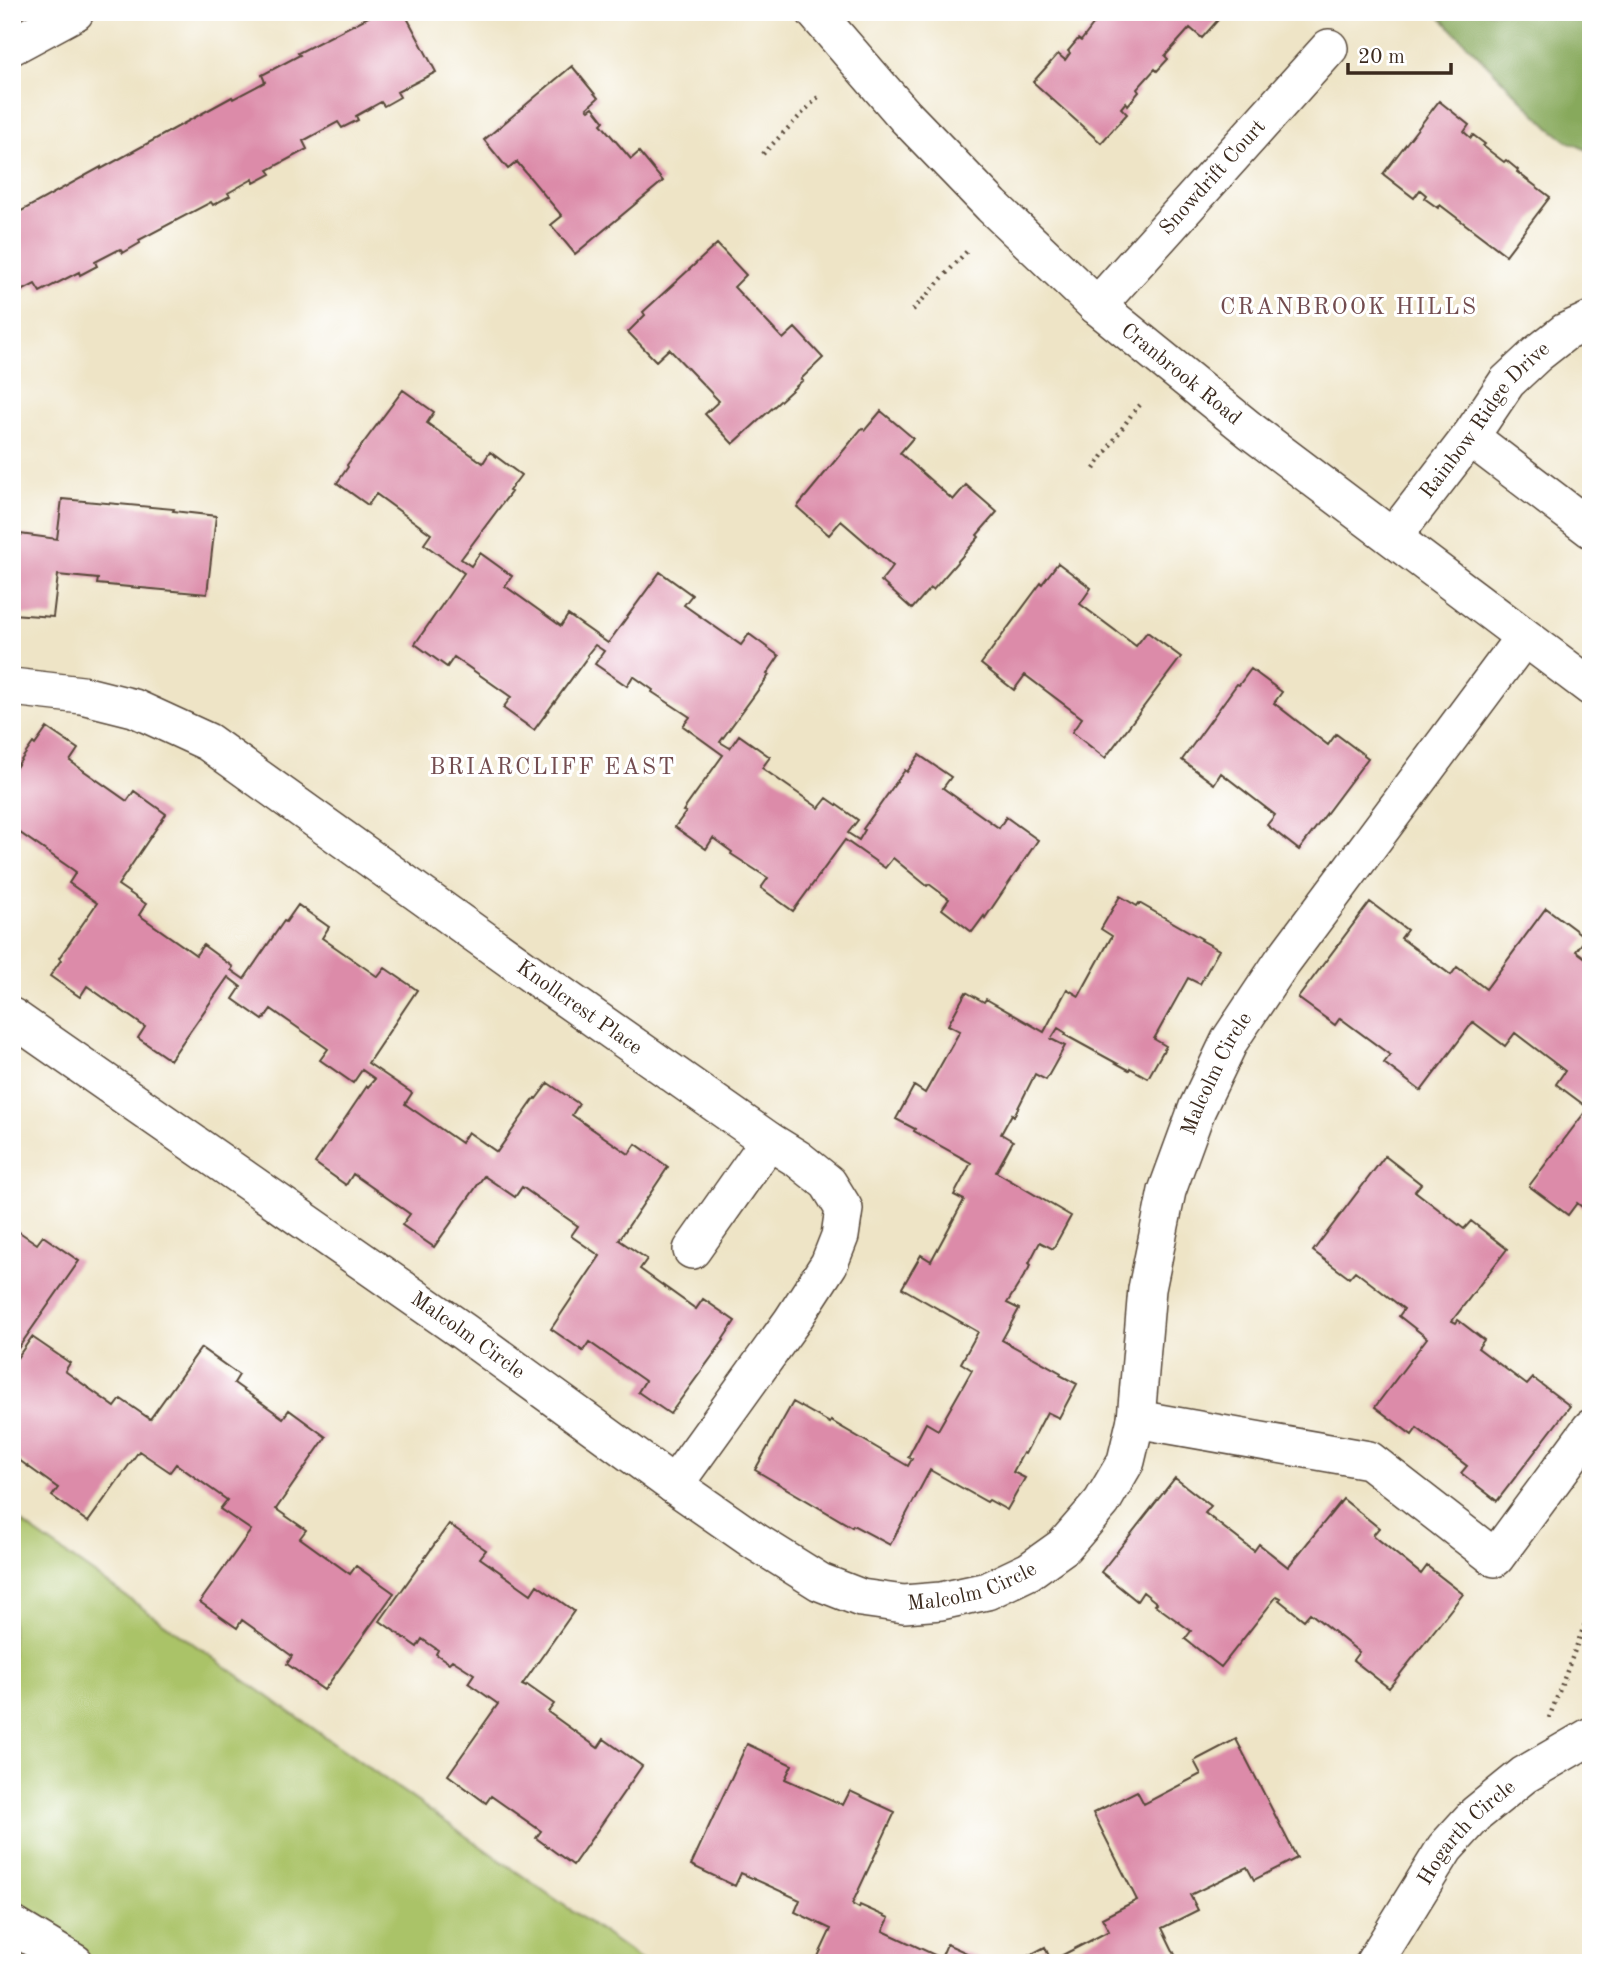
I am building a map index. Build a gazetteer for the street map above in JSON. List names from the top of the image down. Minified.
{"streets":{"street":["Snowdrift Court","Cranbrook Road","Rainbow Ridge Drive","Knollcrest Place","Malcolm Circle","Hogarth Circle"]},"crossings":[["Snowdrift Court","Cranbrook Road"],["Cranbrook Road","Rainbow Ridge Drive"],["Cranbrook Road","Malcolm Circle"],["Knollcrest Place","Malcolm Circle"]],"districts":["CRANBROOK HILLS","BRIARCLIFF EAST"],"scale_bar":"20 m"}
